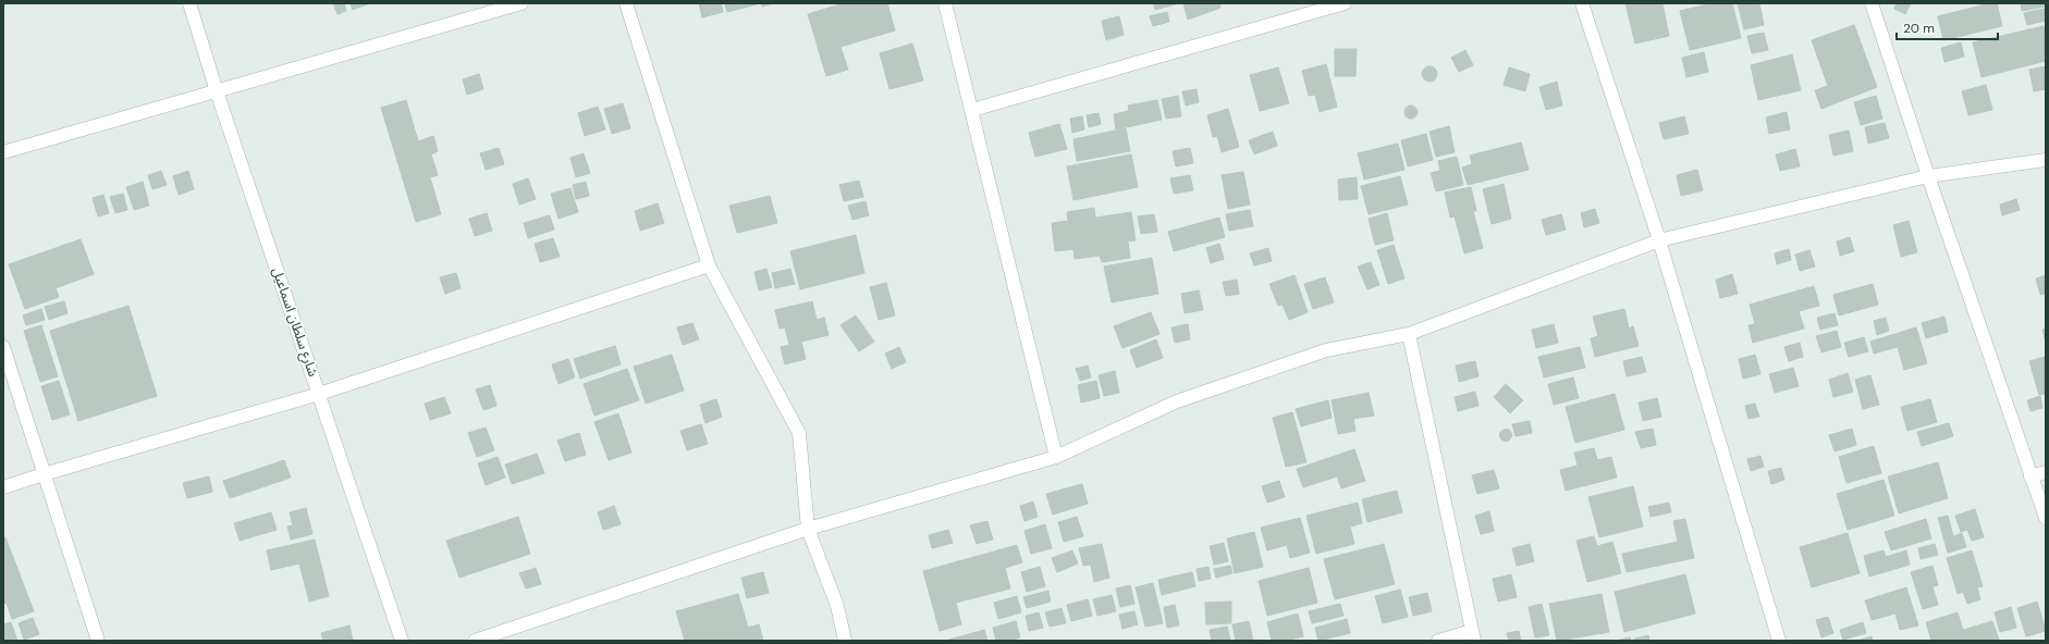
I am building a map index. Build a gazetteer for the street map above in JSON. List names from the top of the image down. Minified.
{"streets":{"street":["شارع سلطان اسماعيل"]},"scale_bar":"20 m"}
